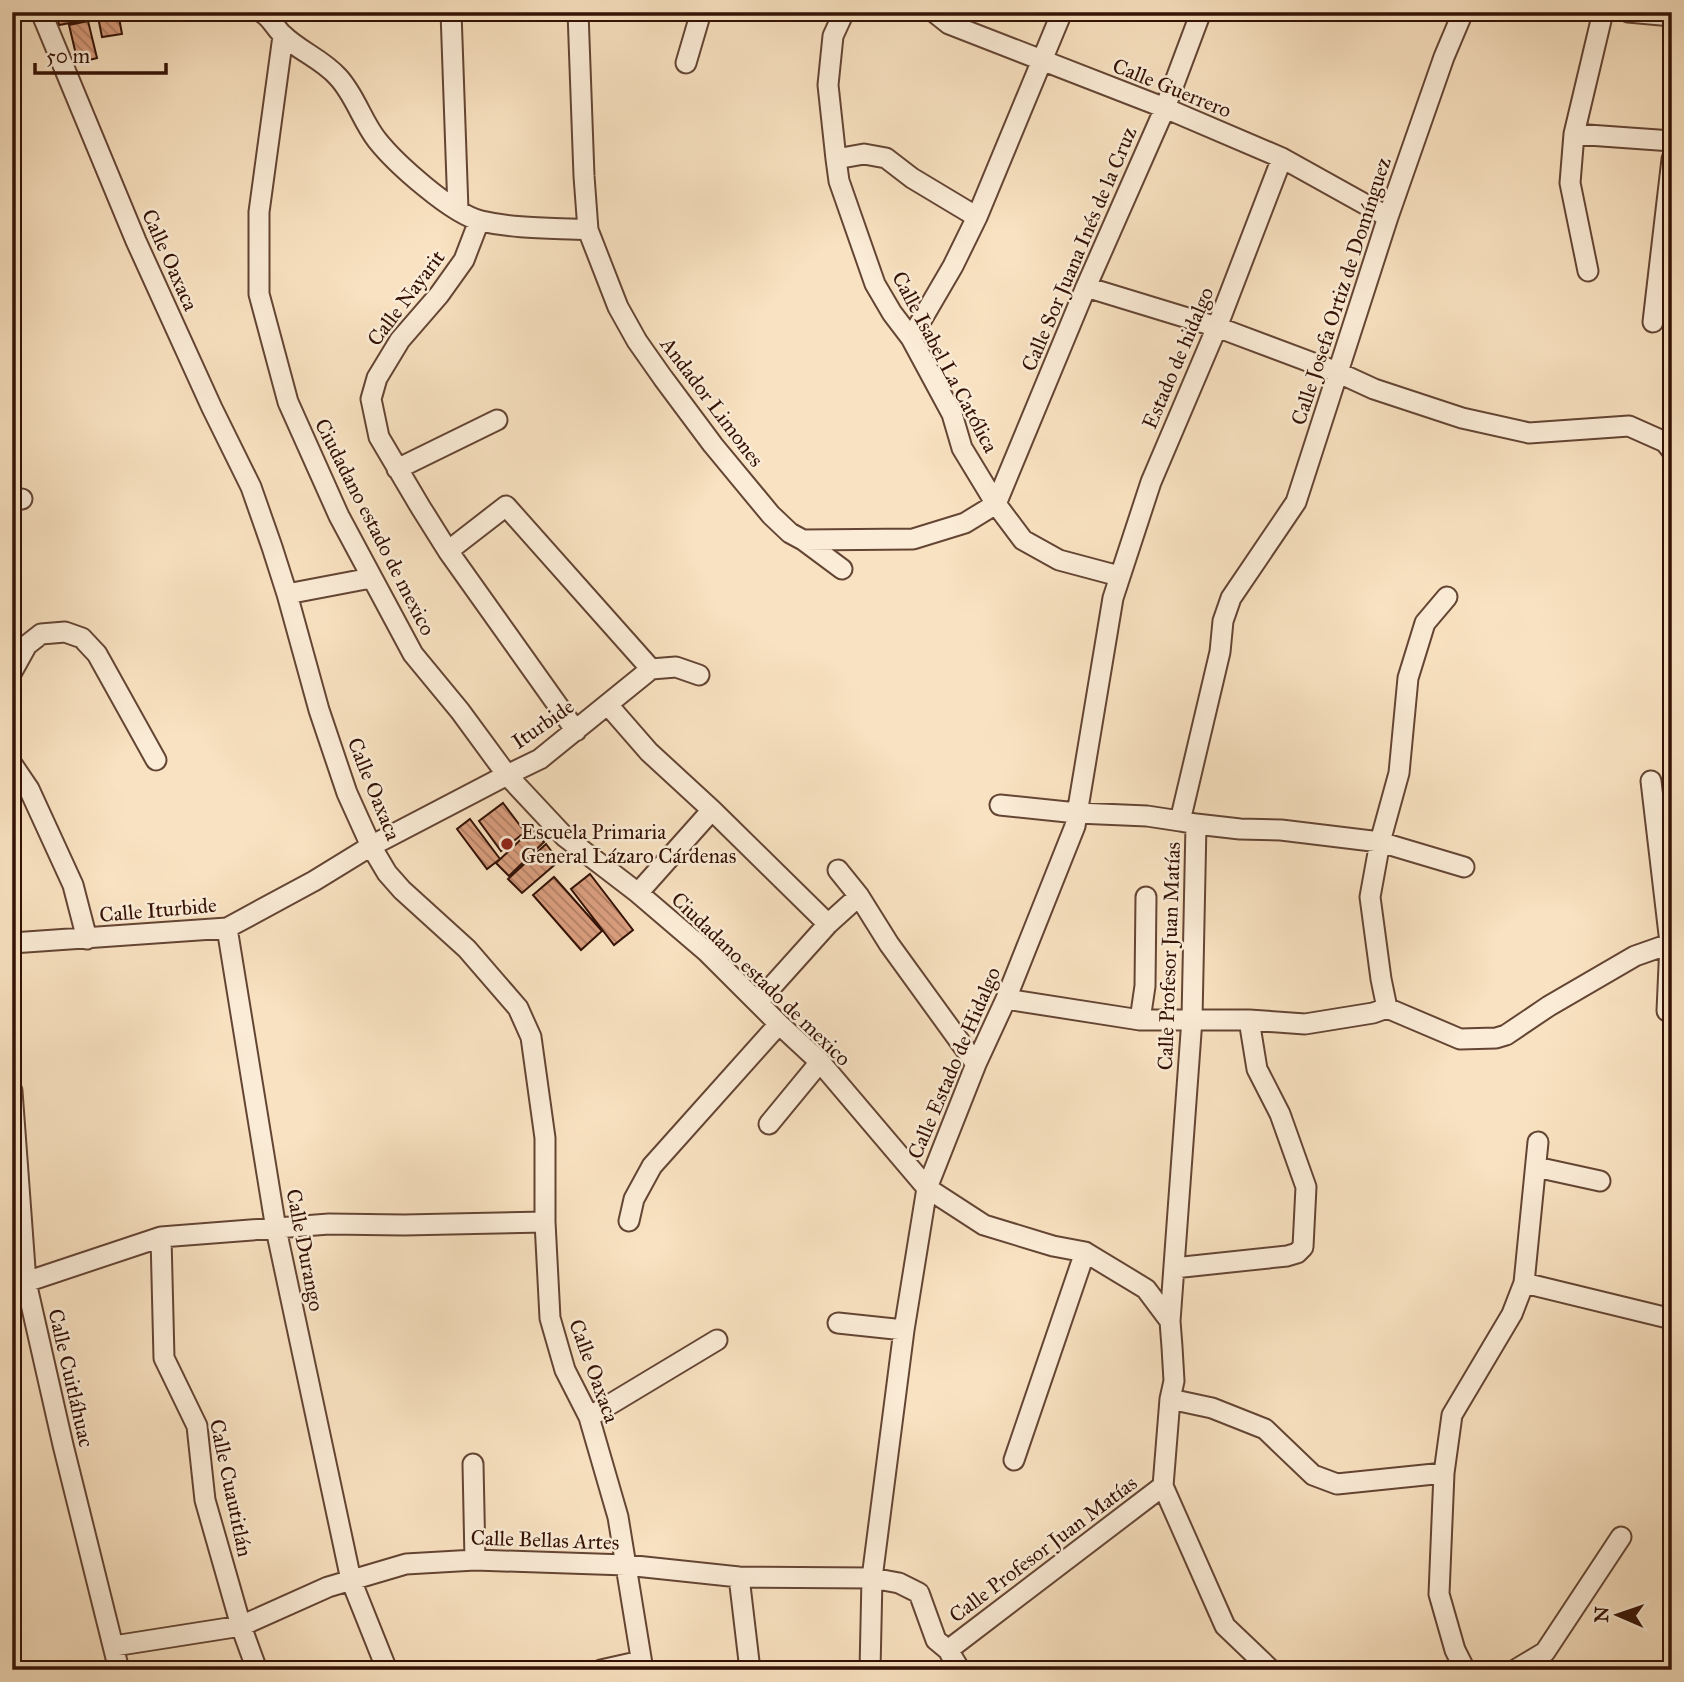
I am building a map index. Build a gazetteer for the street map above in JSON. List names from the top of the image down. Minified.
{"streets":{"street":["Calle Guerrero","Calle Sor Juana Inés de la Cruz","Calle Oaxaca","Calle Josefa Ortiz de Domínguez","Calle Nayarit","Estado de hidalgo","Calle Isabel La Católica","Andador Limones","Ciudadano estado de mexico","Iturbide","Calle Iturbide","Calle Profesor Juan Matías","Calle Estado de Hidalgo","Calle Durango","Calle Cuitláhuac","Calle Cuautitlán","Calle Bellas Artes"]},"crossings":[["Calle Guerrero","Calle Sor Juana Inés de la Cruz"],["Calle Guerrero","Calle Josefa Ortiz de Domínguez"],["Calle Guerrero","Estado de hidalgo"],["Calle Sor Juana Inés de la Cruz","Calle Isabel La Católica"],["Calle Oaxaca","Iturbide"],["Calle Oaxaca","Calle Iturbide"],["Calle Oaxaca","Calle Bellas Artes"],["Calle Josefa Ortiz de Domínguez","Calle Profesor Juan Matías"],["Calle Nayarit","Iturbide"],["Estado de hidalgo","Calle Isabel La Católica"],["Estado de hidalgo","Calle Estado de Hidalgo"],["Calle Isabel La Católica","Calle Estado de Hidalgo"],["Ciudadano estado de mexico","Iturbide"],["Ciudadano estado de mexico","Calle Profesor Juan Matías"],["Ciudadano estado de mexico","Calle Estado de Hidalgo"],["Iturbide","Calle Iturbide"],["Calle Iturbide","Calle Durango"],["Calle Profesor Juan Matías","Calle Bellas Artes"],["Calle Estado de Hidalgo","Calle Bellas Artes"],["Calle Durango","Calle Bellas Artes"],["Calle Cuitláhuac","Calle Bellas Artes"],["Calle Cuautitlán","Calle Bellas Artes"]],"places":["Escuela Primaria General Lázaro Cárdenas"],"scale_bar":"50 m","north":"left"}
